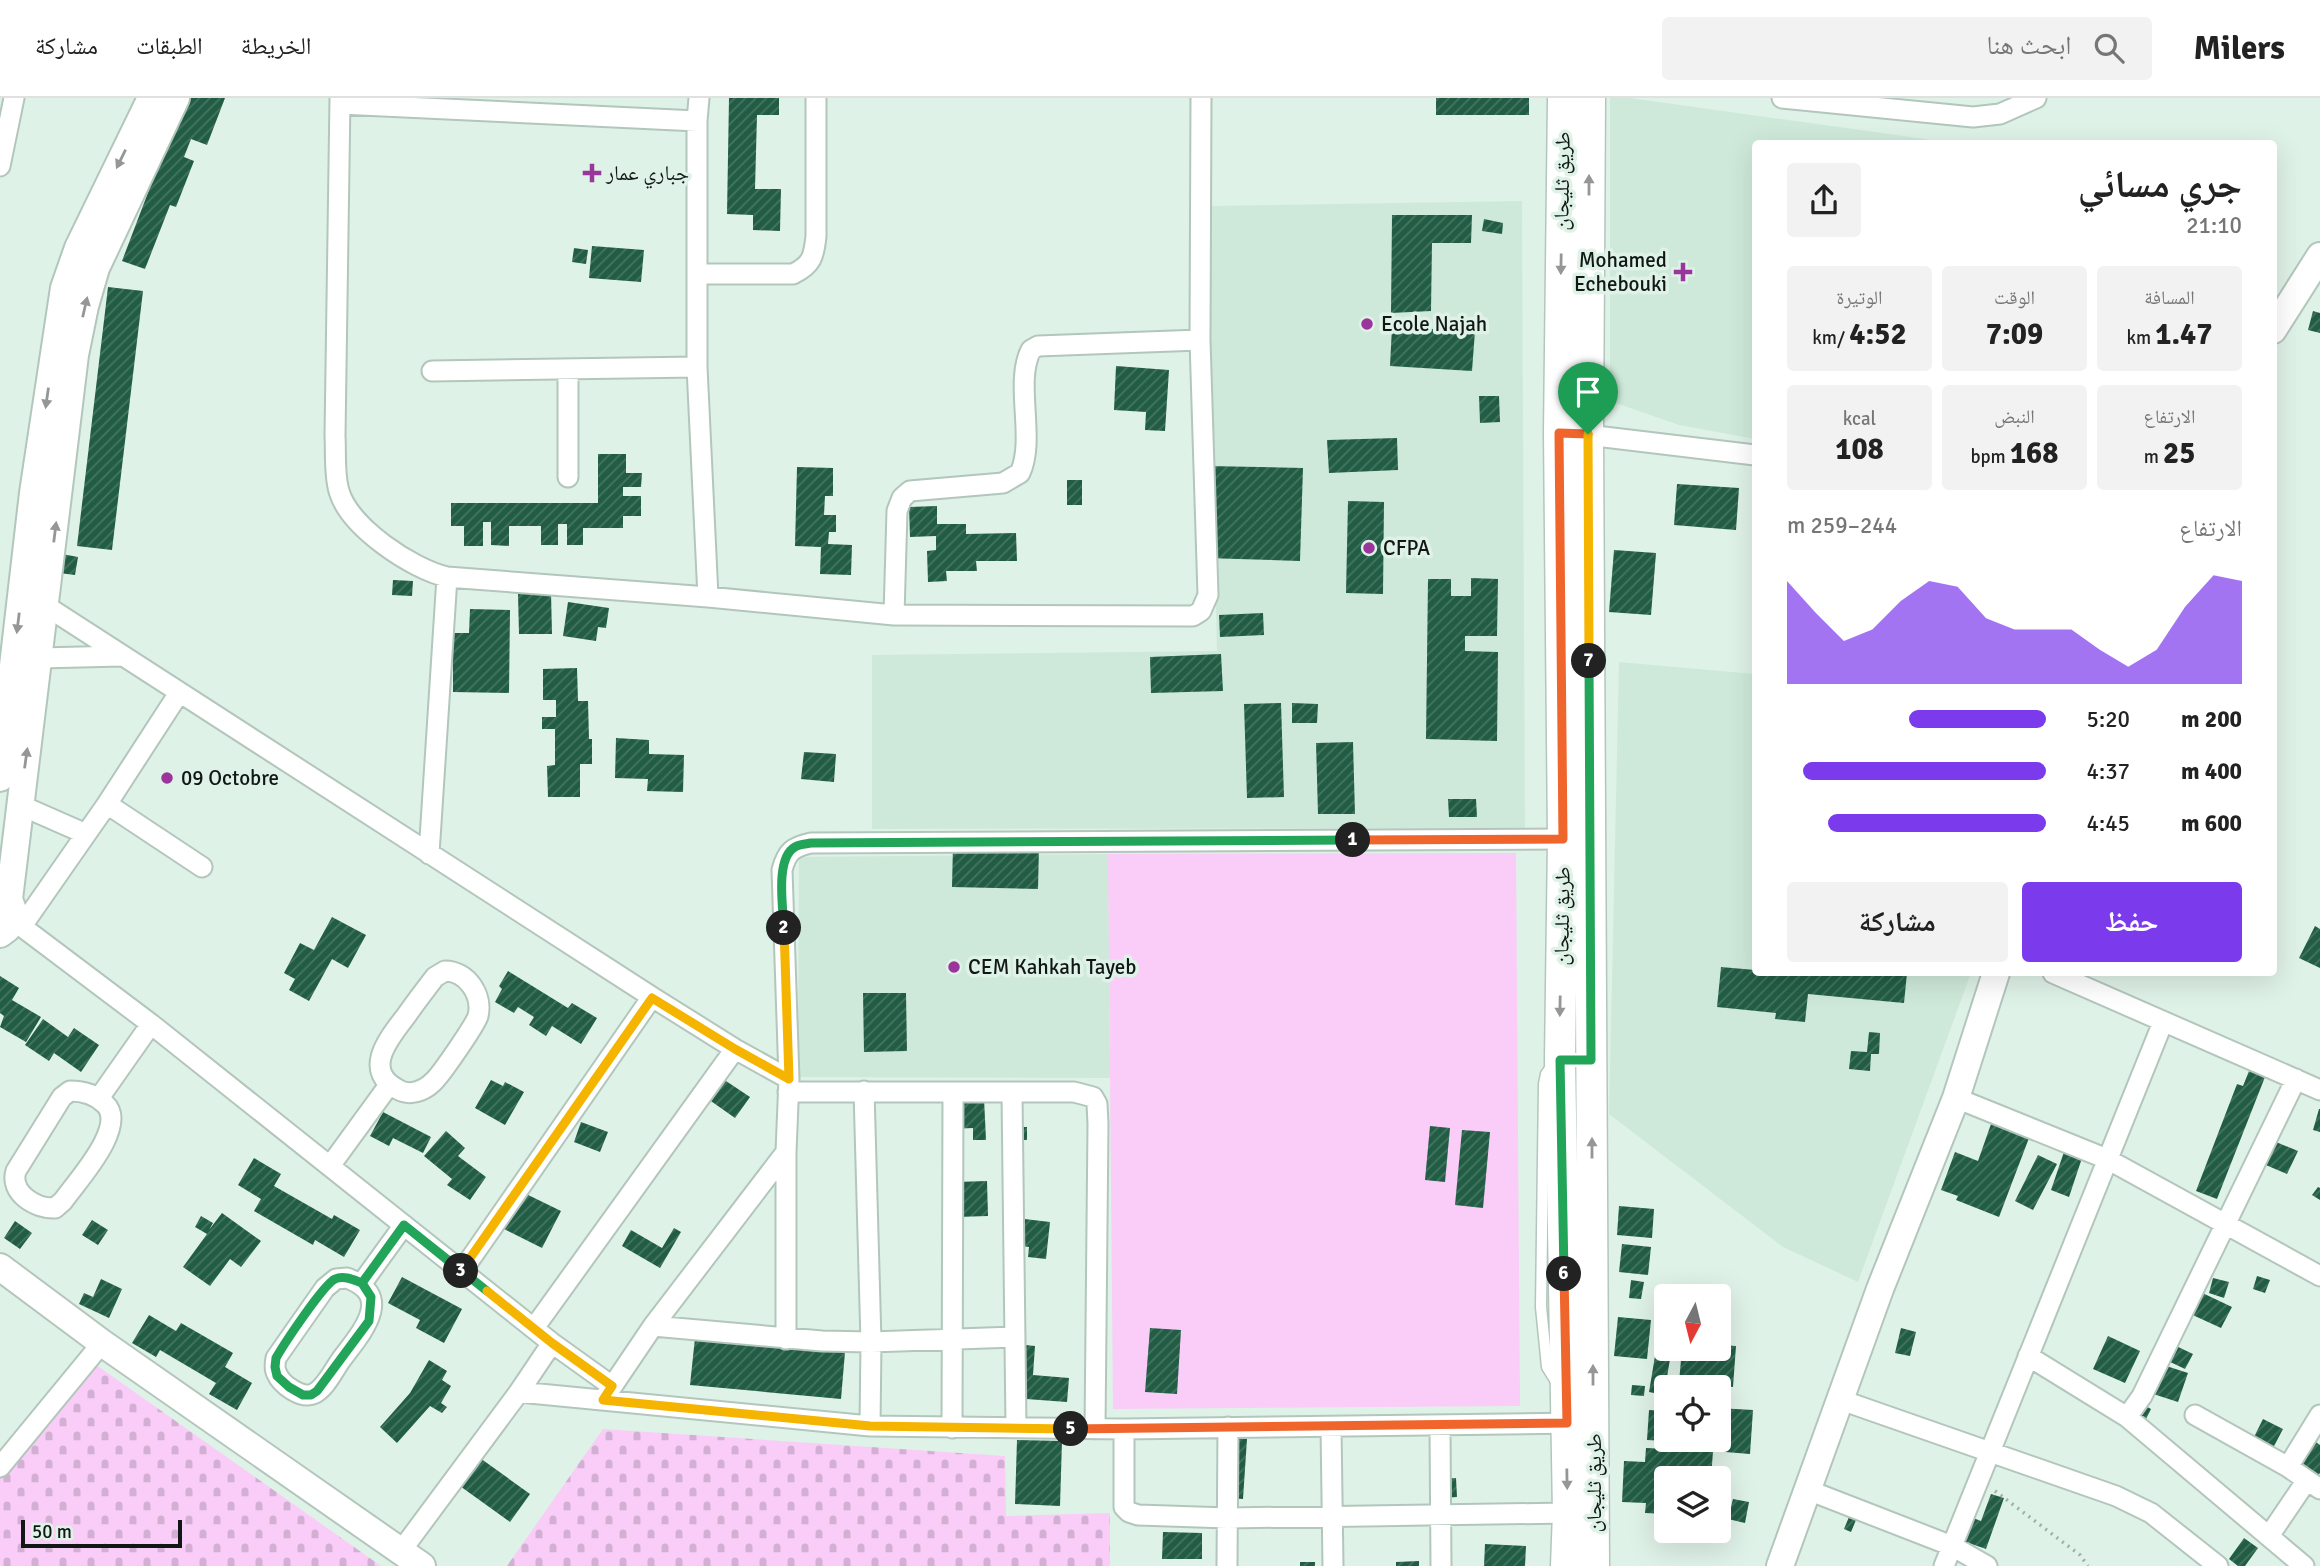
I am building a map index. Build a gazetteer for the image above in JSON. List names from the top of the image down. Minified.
{"streets":{"main road":["طريق ثليجان"]},"places":{"health":["جباري عمار","Mohamed Echebouki"],"other":["Ecole Najah","CFPA","09 Octobre","CEM Kahkah Tayeb"]},"scale_bar":"50 m","north":"bottom","page":{"header":"Milers","search":"ابحث هنا","nav":["الخريطة","الطبقات","مشاركة"],"heading":["جري مسائي","21:10"],"stats":[["المسافة","1.47 km"],["الوقت","7:09"],["الوتيرة","4:52 /km"],["الارتفاع","25 m"],["النبض","168 bpm"],["kcal","108"]],"chart":["الارتفاع","244–259 m"],"pins":["7","1","2","3","6","5"],"list":[{"name":"200 m","note":"5:20"},{"name":"400 m","note":"4:37"},{"name":"600 m","note":"4:45"}],"buttons":["حفظ","مشاركة"],"scale":"50 m"}}
